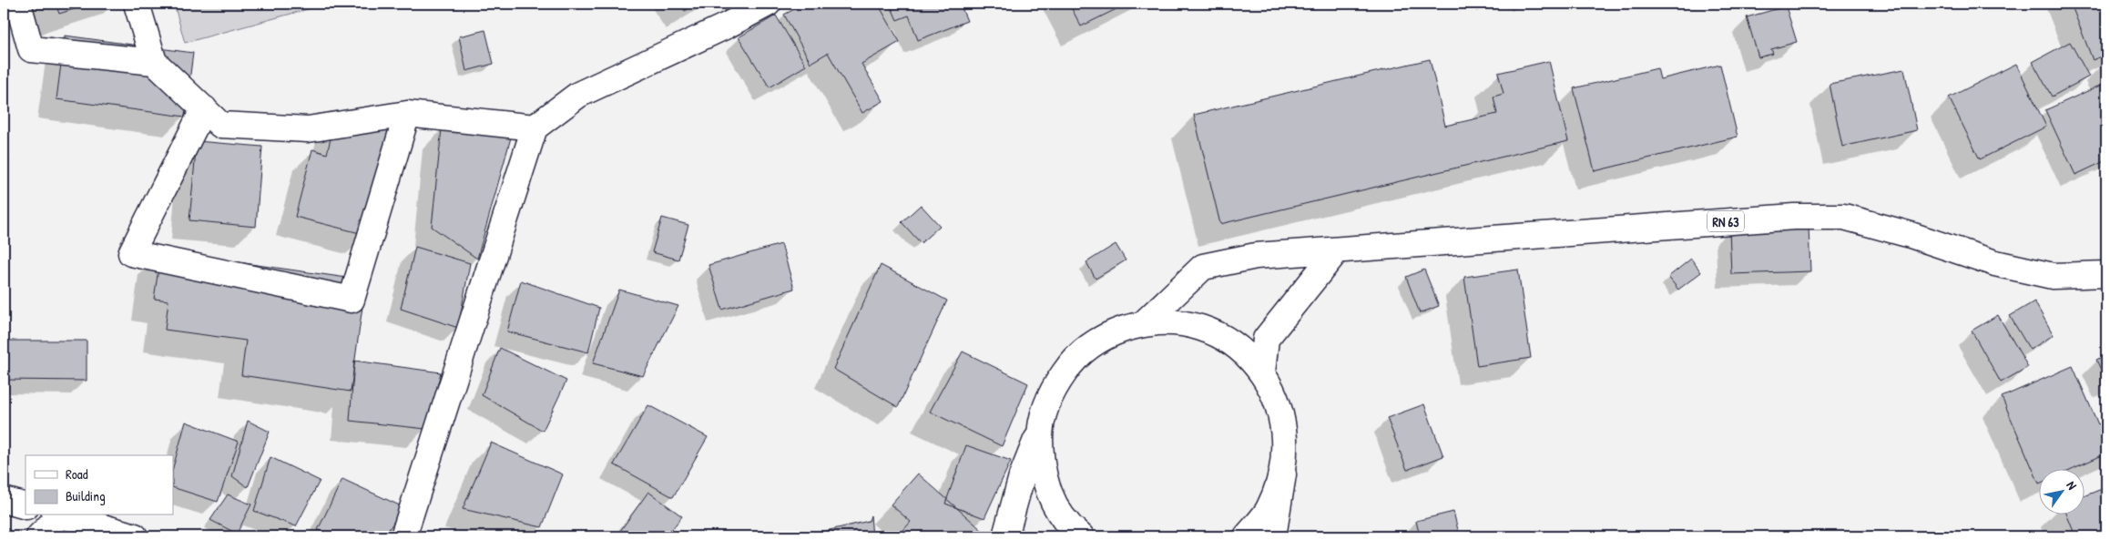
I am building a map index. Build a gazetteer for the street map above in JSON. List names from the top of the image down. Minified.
{"streets":{"main road":["RN 63"]},"legend":["Road","Building"],"north":"top right"}
